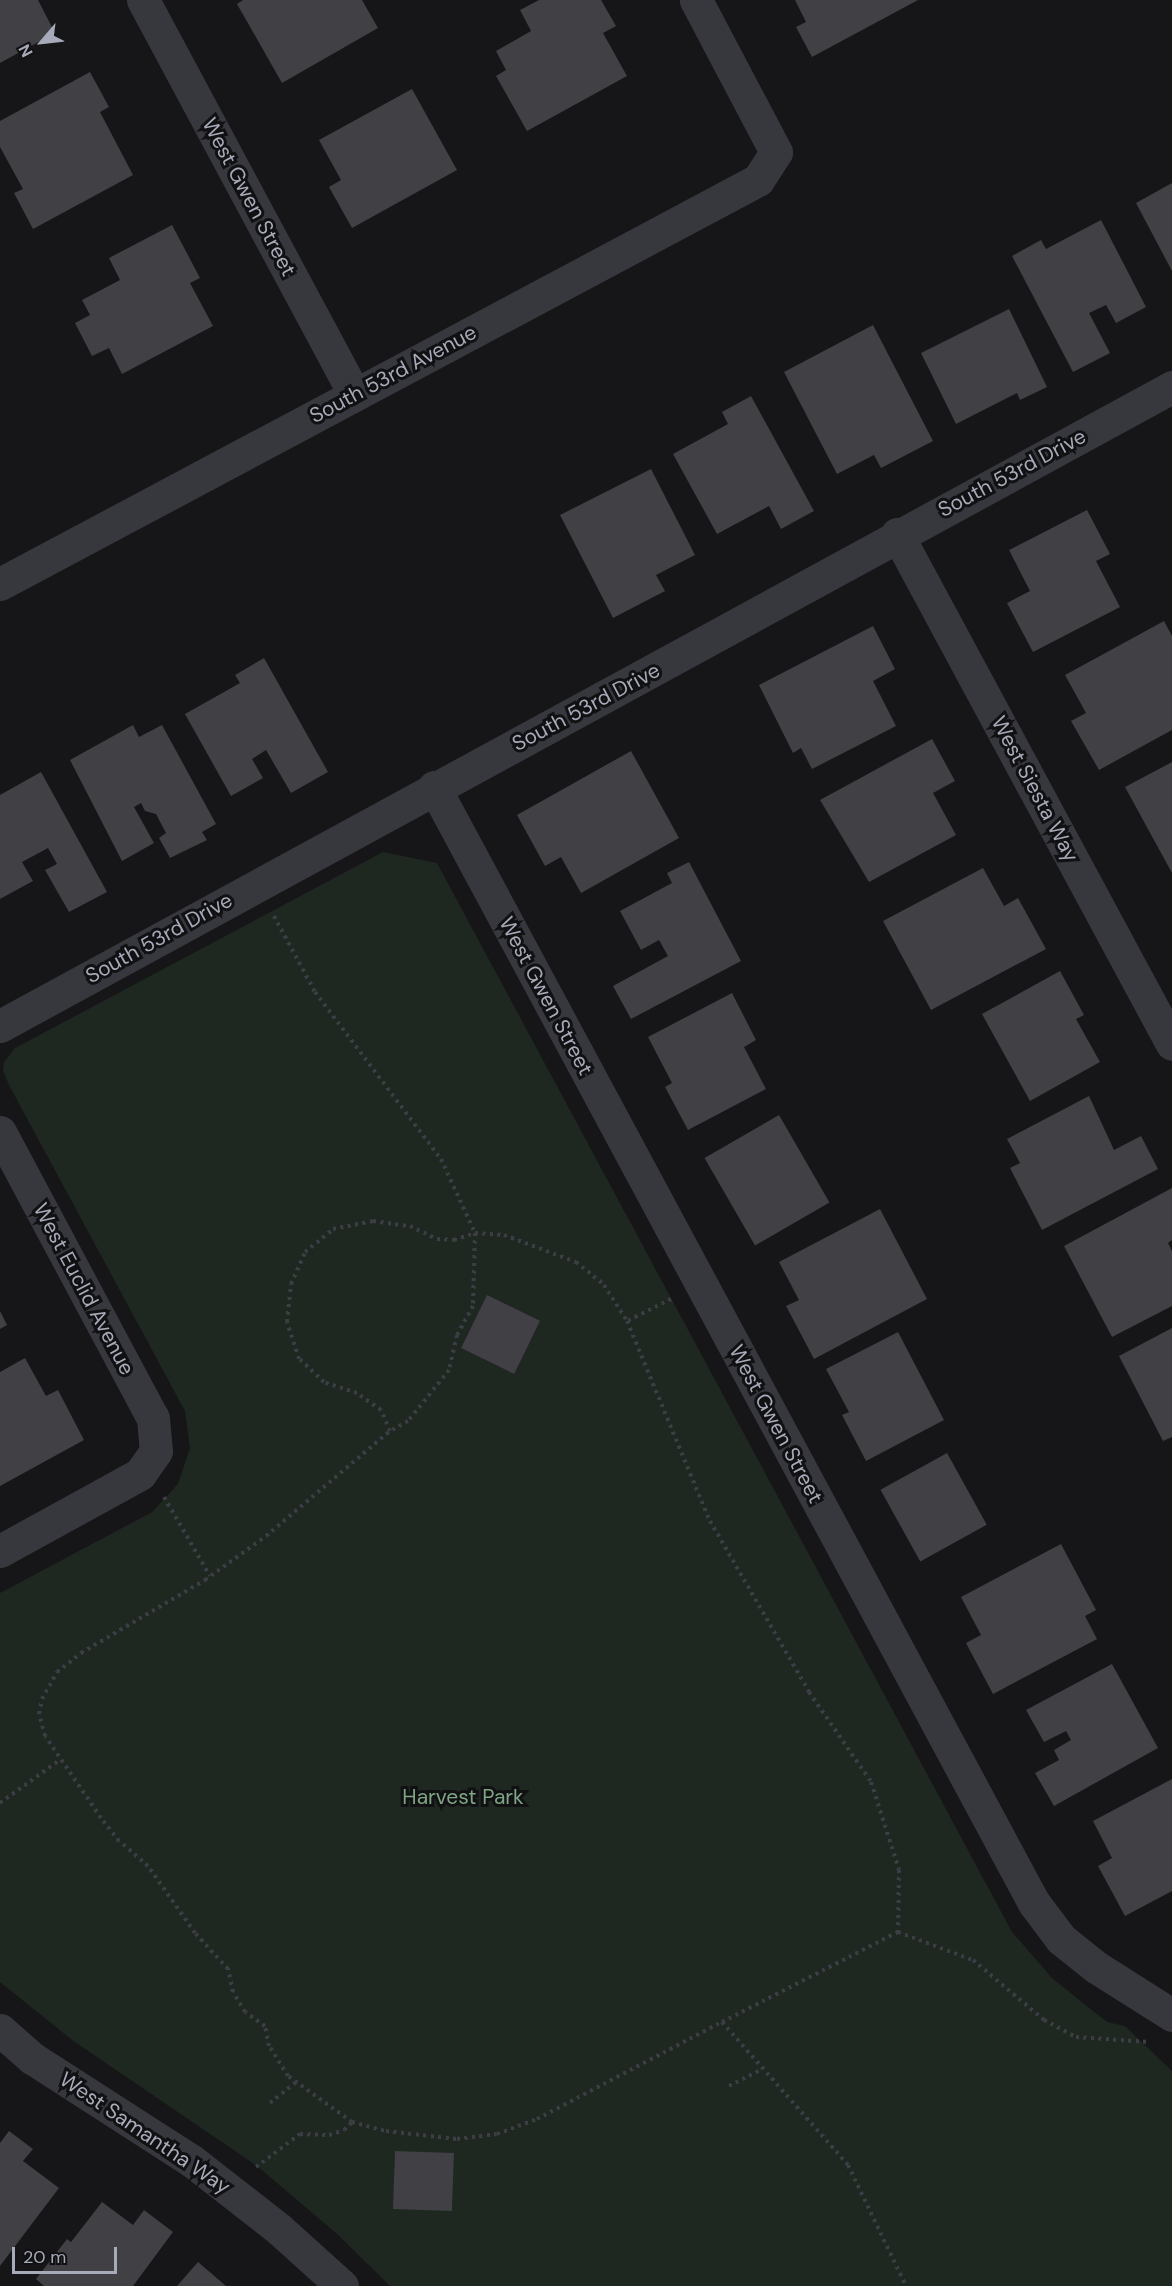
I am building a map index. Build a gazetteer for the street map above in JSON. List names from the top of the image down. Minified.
{"streets":{"street":["West Gwen Street","South 53rd Avenue","South 53rd Drive","West Siesta Way","West Euclid Avenue","West Samantha Way"]},"crossings":[["West Gwen Street","South 53rd Avenue"],["West Gwen Street","South 53rd Drive"],["South 53rd Drive","West Siesta Way"]],"parks":["Harvest Park"],"scale_bar":"20 m","north":"bottom left"}
